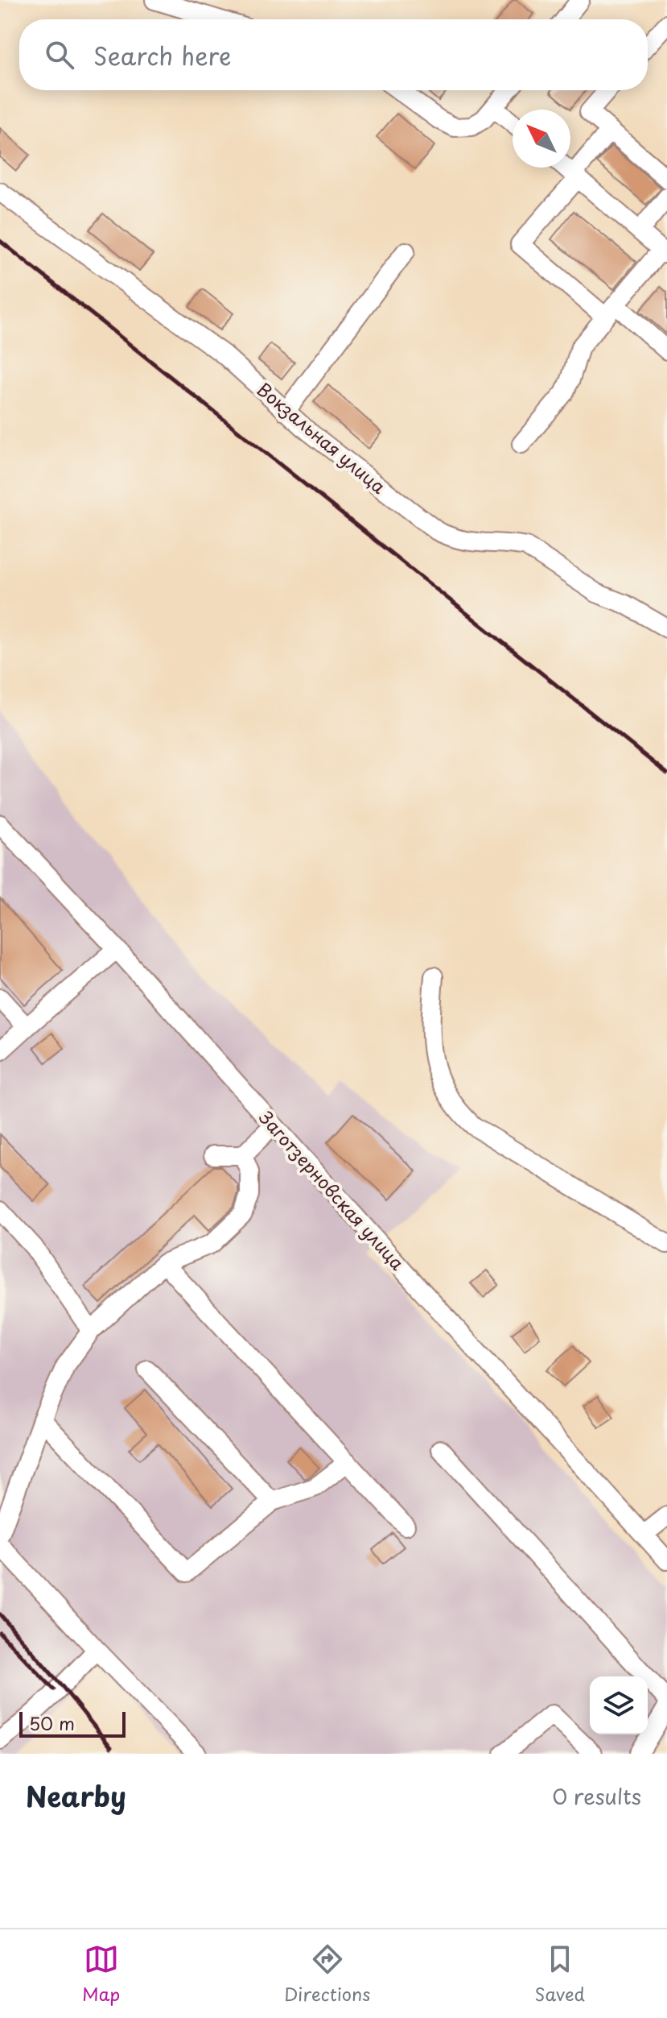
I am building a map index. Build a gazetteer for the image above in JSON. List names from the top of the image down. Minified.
{"streets":{"street":["Вокзальная улица","Заготзерновская улица"]},"scale_bar":"50 m","north":"top left","page":{"search":"Search here","scale":"50 m","heading":["Nearby","0 results"],"nav":["Map","Directions","Saved"]}}
